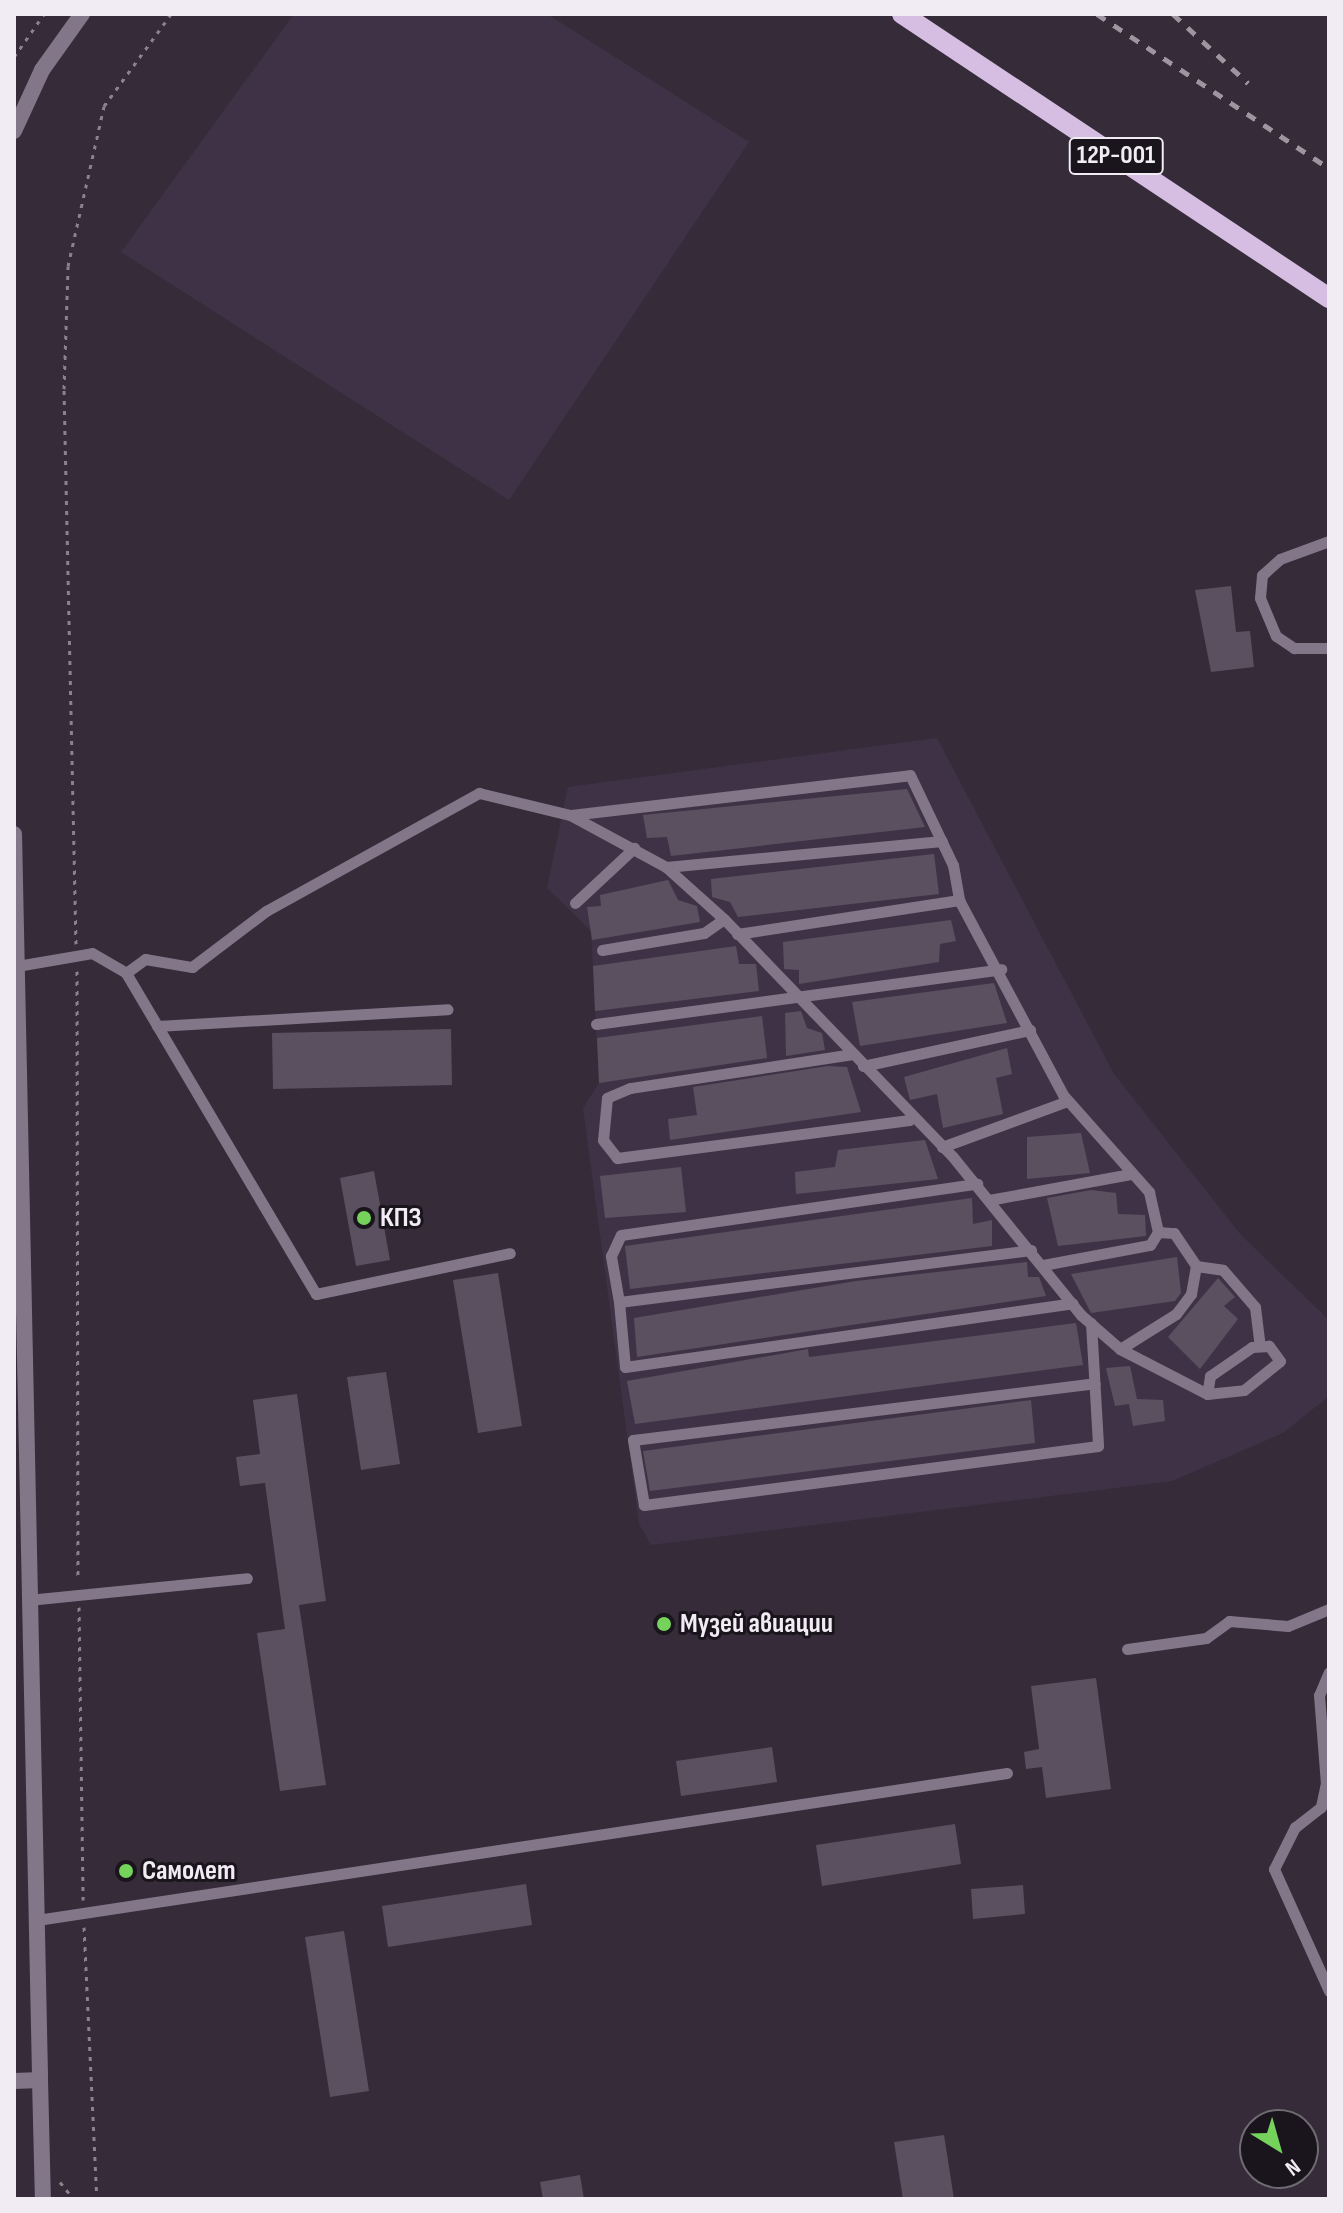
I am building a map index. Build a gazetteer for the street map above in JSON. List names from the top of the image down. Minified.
{"streets":{"main road":["12Р-001"]},"places":["КПЗ","Музей авиации","Самолет"],"north":"bottom right"}
